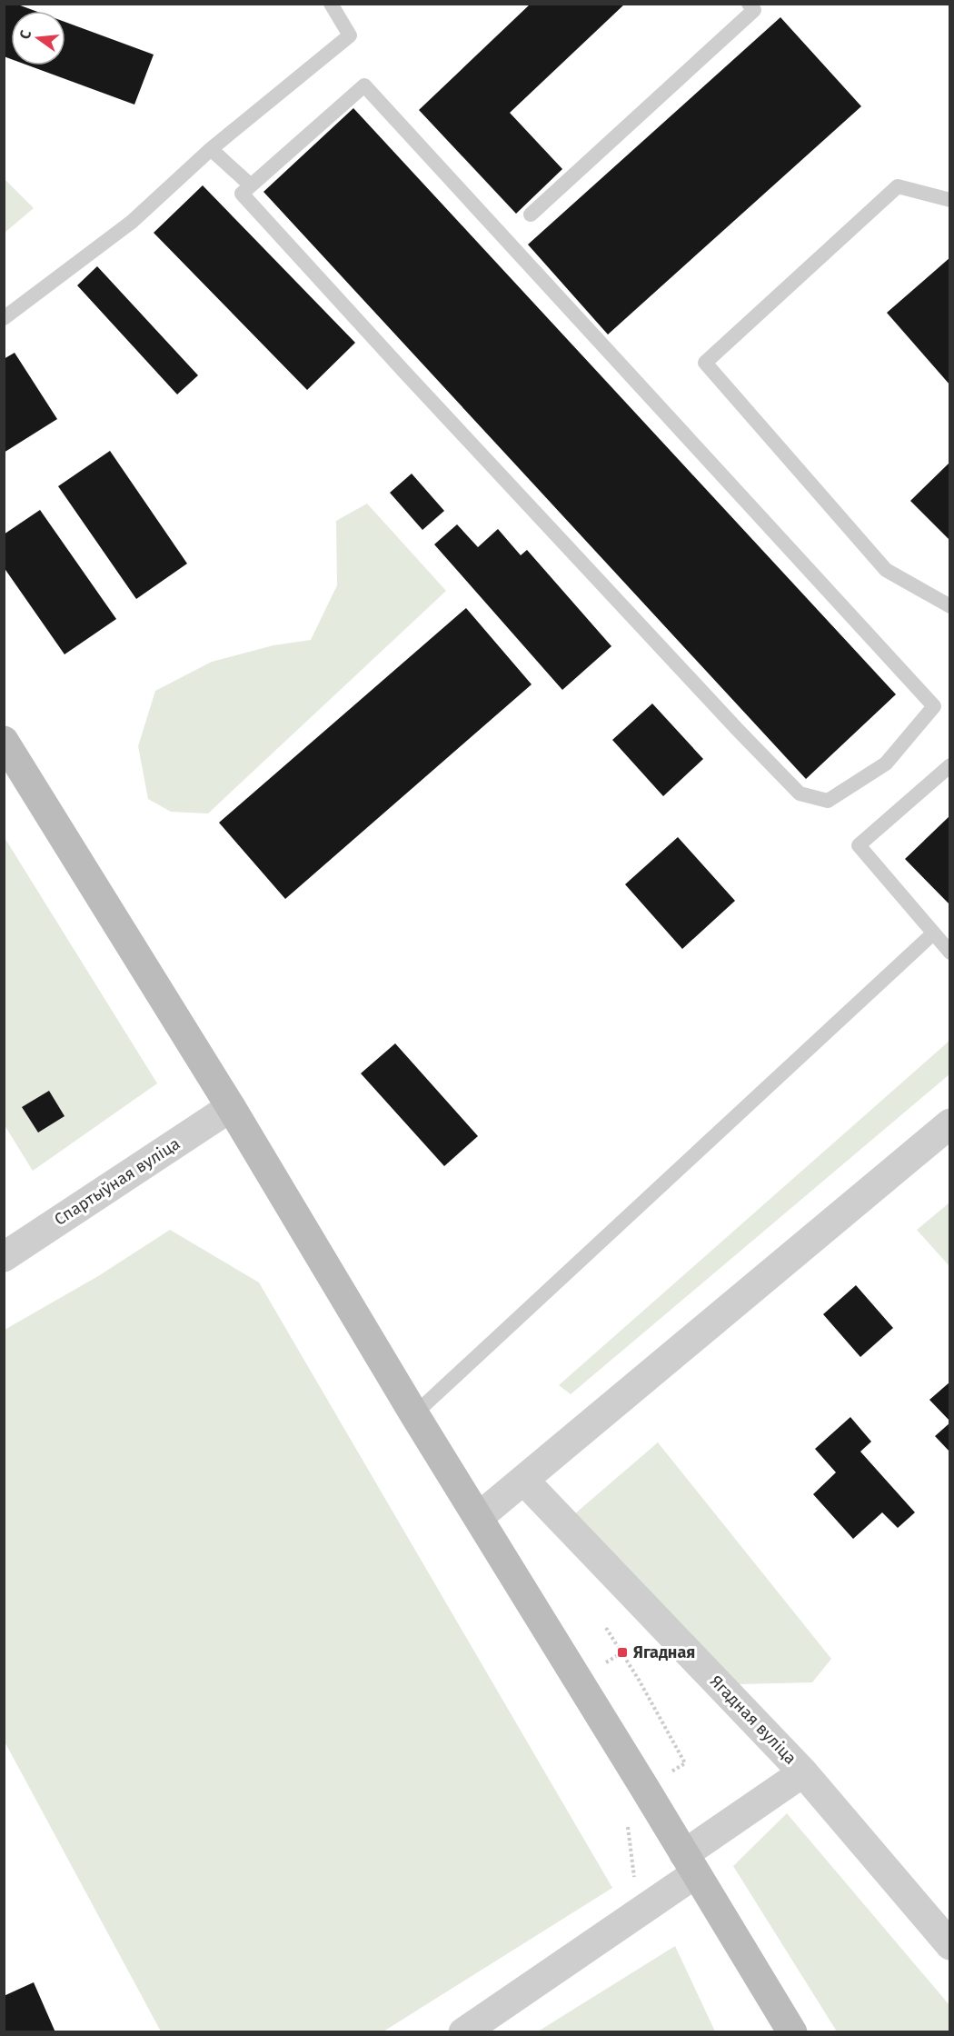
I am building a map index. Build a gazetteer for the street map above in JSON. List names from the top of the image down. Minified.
{"streets":{"street":["Спартыўная вуліца","Ягадная вуліца"]},"places":{"transit":["Ягадная"]},"north":"left"}
